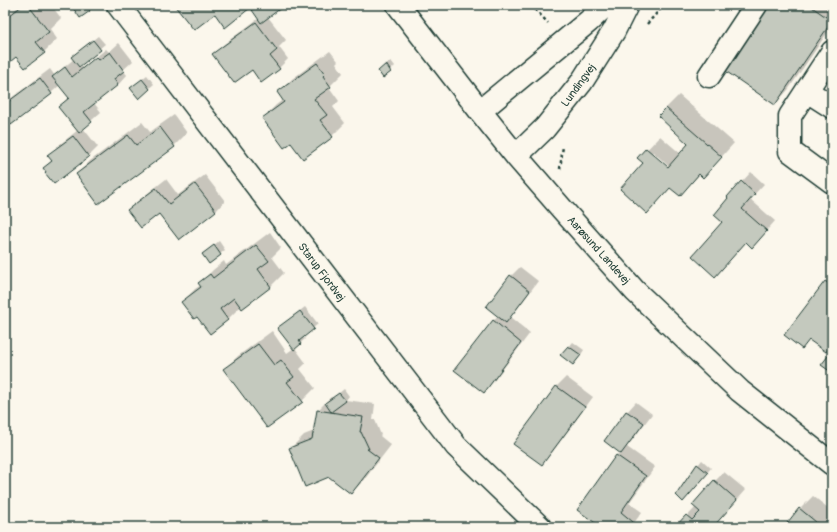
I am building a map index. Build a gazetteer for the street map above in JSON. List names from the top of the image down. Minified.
{"streets":{"street":["Lundingvej","Aarøsund Landevej","Starup Fjordvej"]},"crossings":[["Lundingvej","Aarøsund Landevej"]]}
